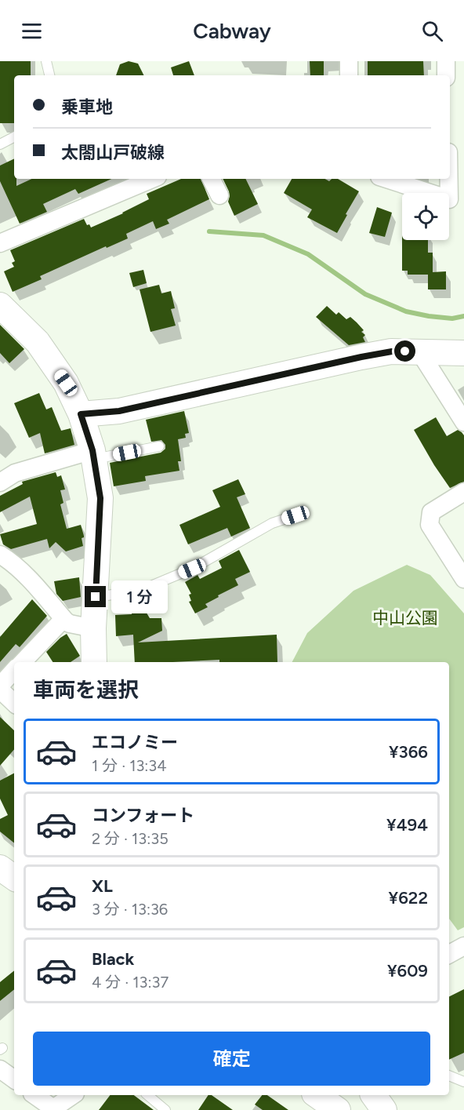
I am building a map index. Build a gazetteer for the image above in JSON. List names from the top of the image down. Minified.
{"parks":["中山公園"],"page":{"header":"Cabway","banner":["乗車地","太閤山戸破線"],"bubble":"1 分","heading":"車両を選択","list":[{"name":"エコノミー","note":"1 分 · 13:34","value":"¥366"},{"name":"コンフォート","note":"2 分 · 13:35","value":"¥494"},{"name":"XL","note":"3 分 · 13:36","value":"¥622"},{"name":"Black","note":"4 分 · 13:37","value":"¥609"}],"buttons":"確定"}}
